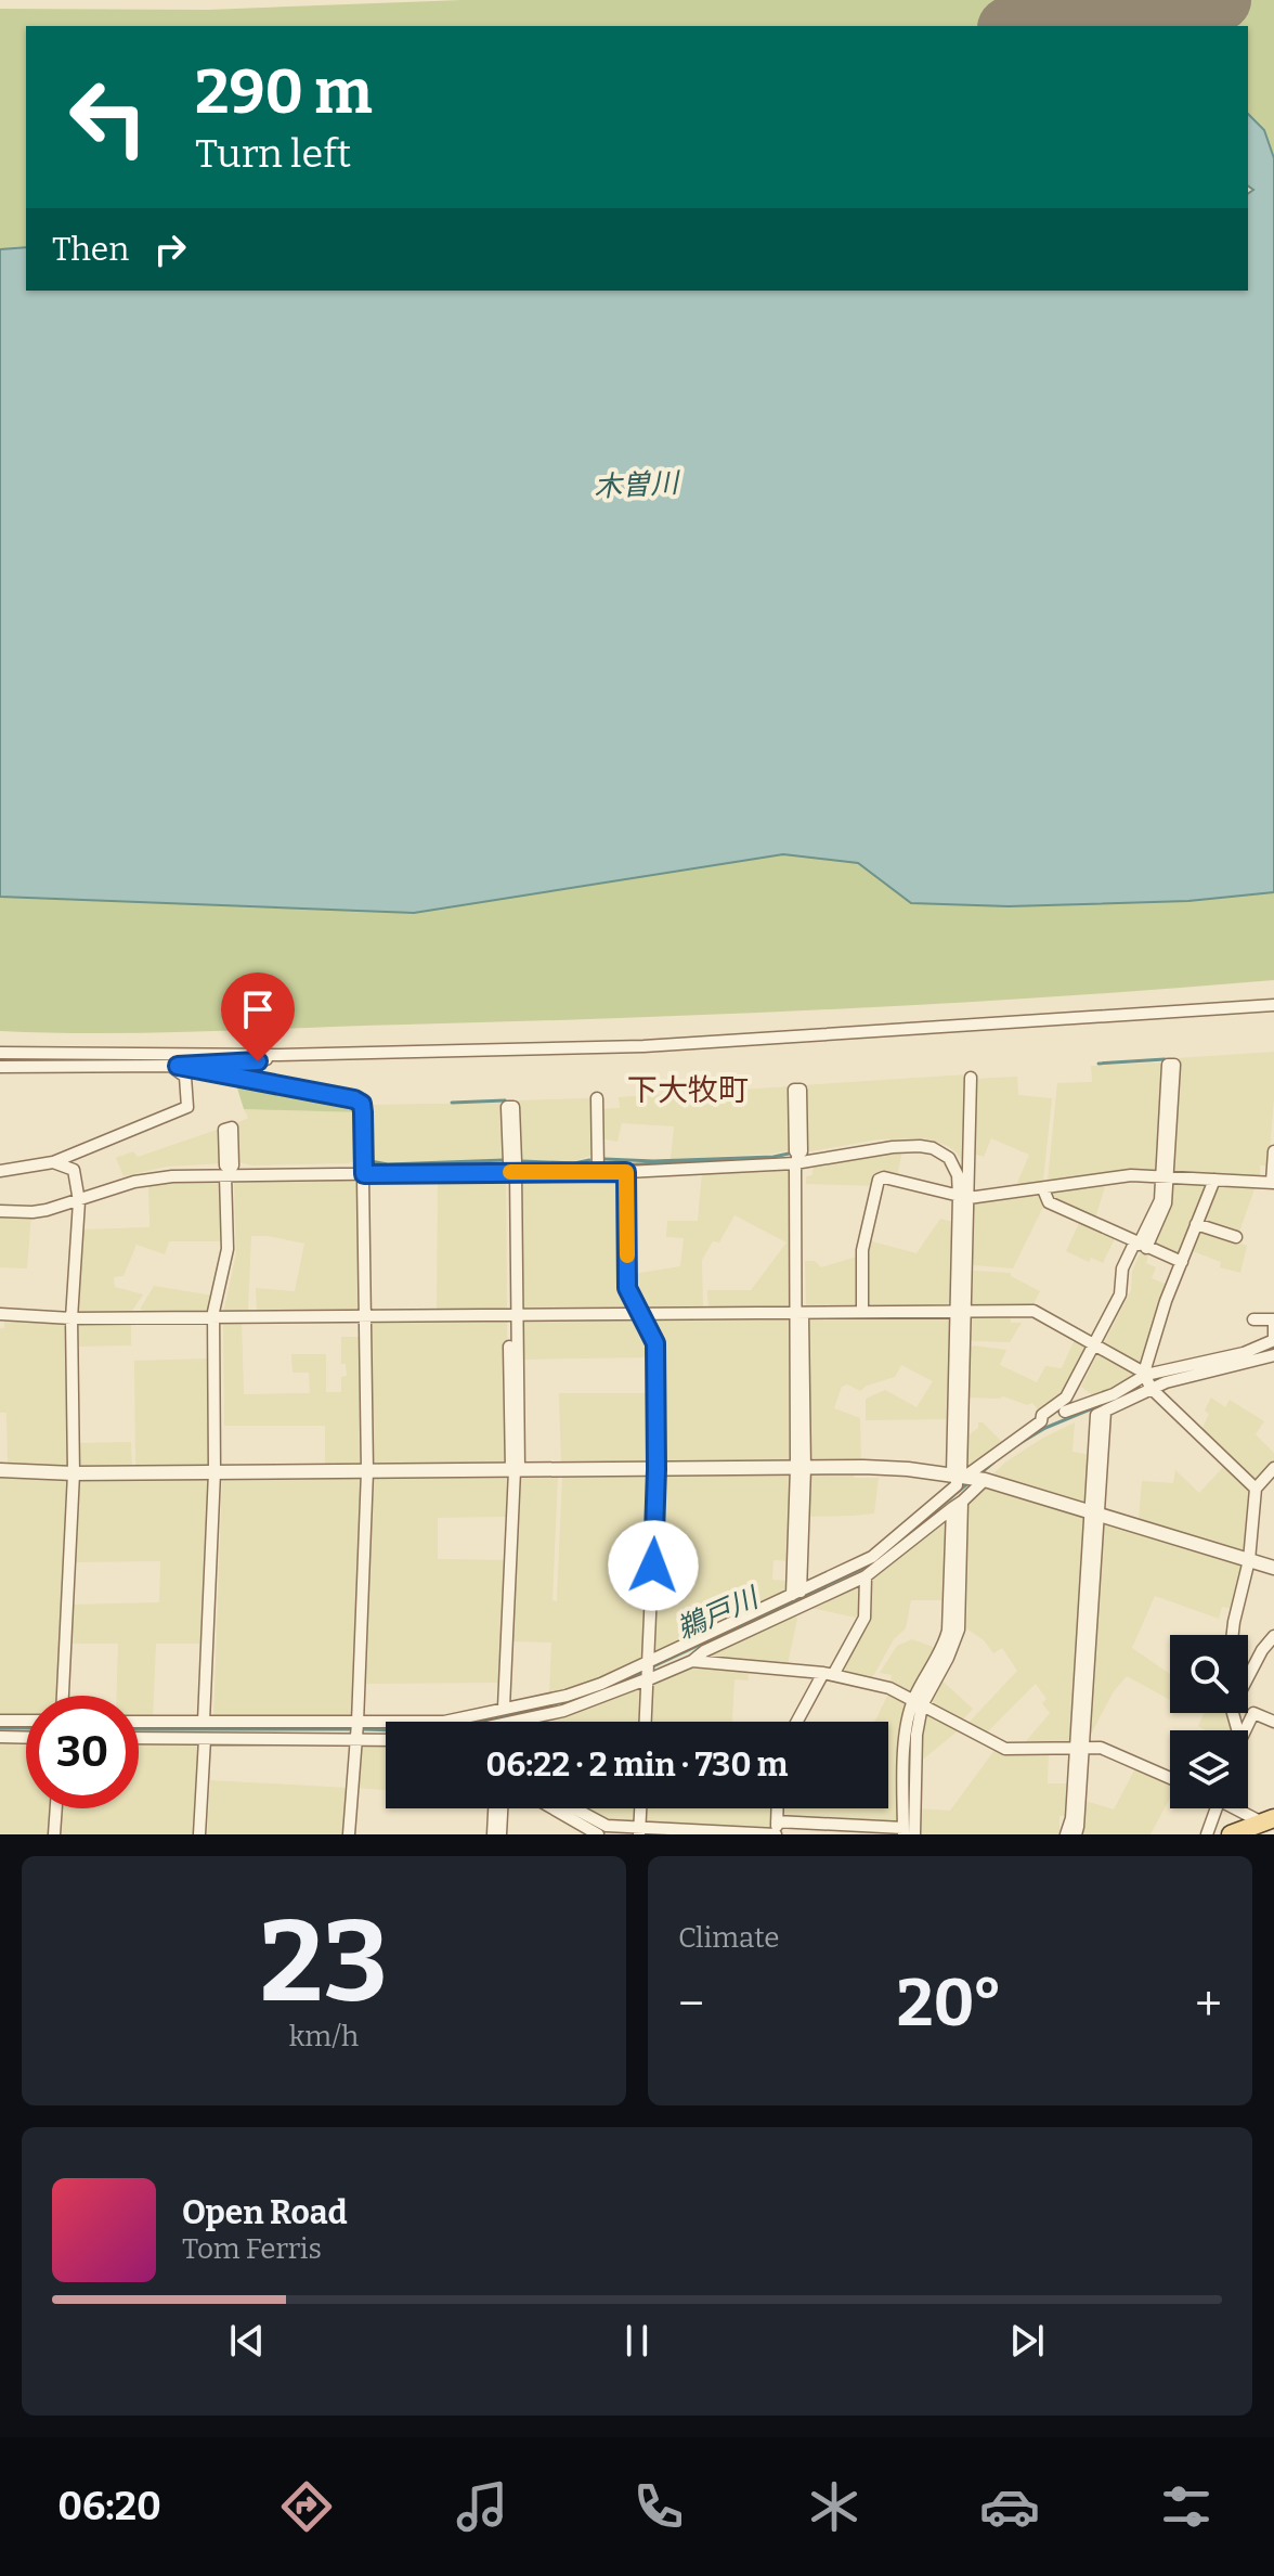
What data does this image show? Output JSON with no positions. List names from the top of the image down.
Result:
{
  "districts": ["下大牧町"],
  "water": ["木曽川", "鵜戸川"],
  "page": {
    "turn": ["290 m", "Turn left"],
    "then": "Then",
    "limit": "30",
    "trip": "06:22 · 2 min · 730 m",
    "tile": [
      ["23", "km/h"],
      "Climate"
    ],
    "heat": ["−", "20°", "+"],
    "song": ["Open Road", "Tom Ferris"],
    "tabs": "06:20"
  }
}
